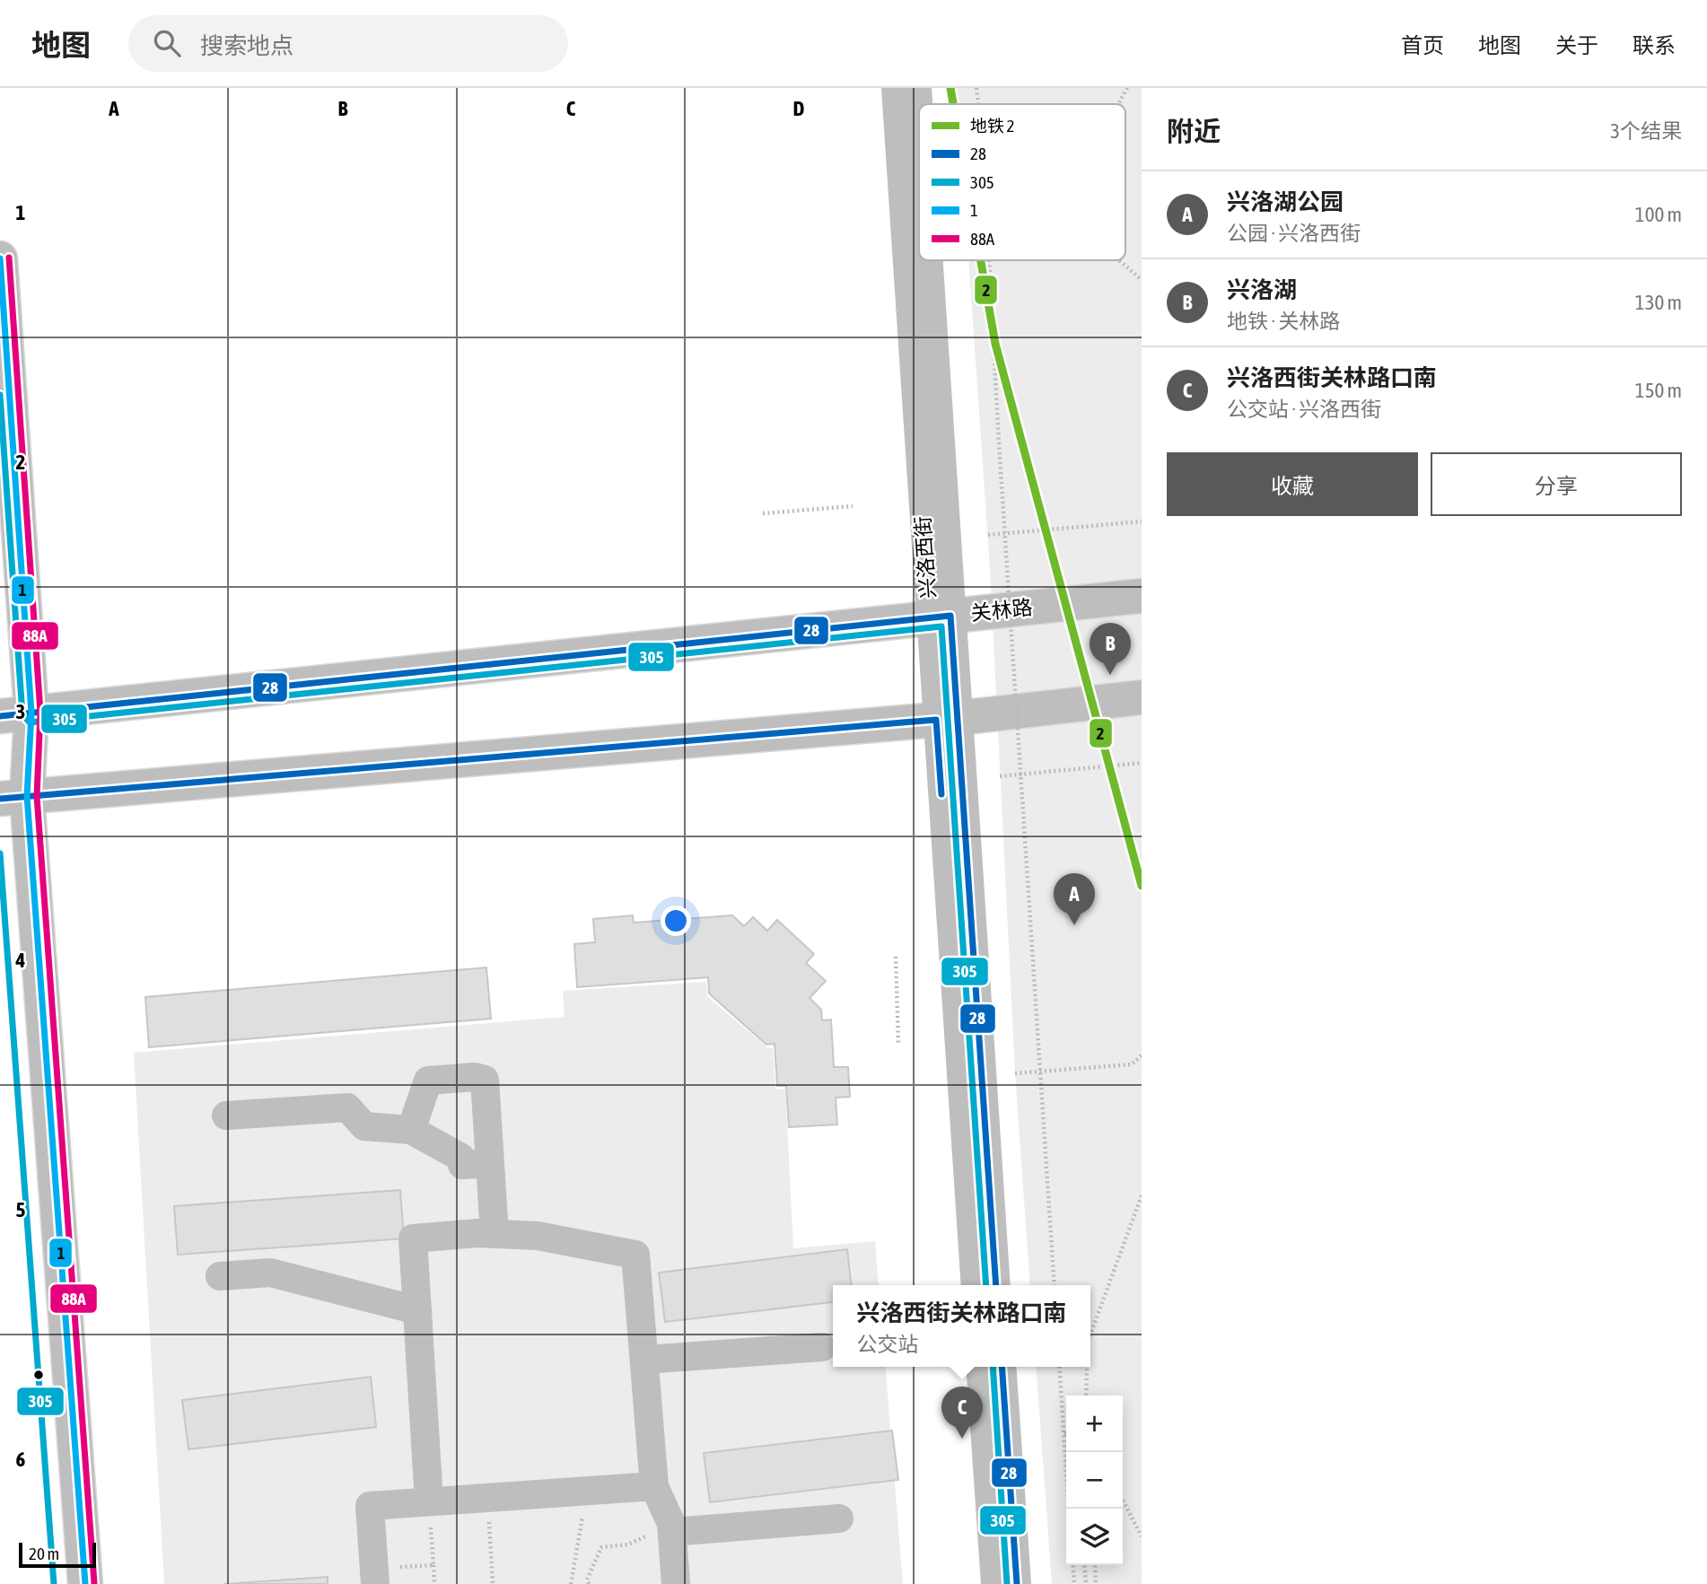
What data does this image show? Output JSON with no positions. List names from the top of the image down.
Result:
{
  "streets": {
    "main road": ["关林路"],
    "street": ["兴洛西街"]
  },
  "crossings": [
    ["兴洛西街", "关林路"]
  ],
  "lines": [
    "metro line 2",
    "transit line 88A",
    "transit line 1",
    "transit line 305",
    "transit line 28"
  ],
  "legend": [
    "地铁 2",
    "28",
    "305",
    "1",
    "88A"
  ],
  "scale_bar": "20 m",
  "page": {
    "header": "地图",
    "search": "搜索地点",
    "nav": [
      "首页",
      "地图",
      "关于",
      "联系"
    ],
    "heading": ["附近", "3个结果"],
    "list": [
      {
        "mark": "A",
        "name": "兴洛湖公园",
        "note": "公园 · 兴洛西街",
        "value": "100 m"
      },
      {
        "mark": "B",
        "name": "兴洛湖",
        "note": "地铁 · 关林路",
        "value": "130 m"
      },
      {
        "mark": "C",
        "name": "兴洛西街关林路口南",
        "note": "公交站 · 兴洛西街",
        "value": "150 m"
      }
    ],
    "buttons": ["收藏", "分享"],
    "pins": ["B", "A", "C"],
    "popup": ["兴洛西街关林路口南", "公交站"],
    "map_buttons": ["+", "−"],
    "scale": "20 m"
  },
  "grid": {
    "columns": [
      "A",
      "B",
      "C",
      "D"
    ],
    "rows": [
      "1",
      "2",
      "3",
      "4",
      "5",
      "6"
    ]
  }
}
